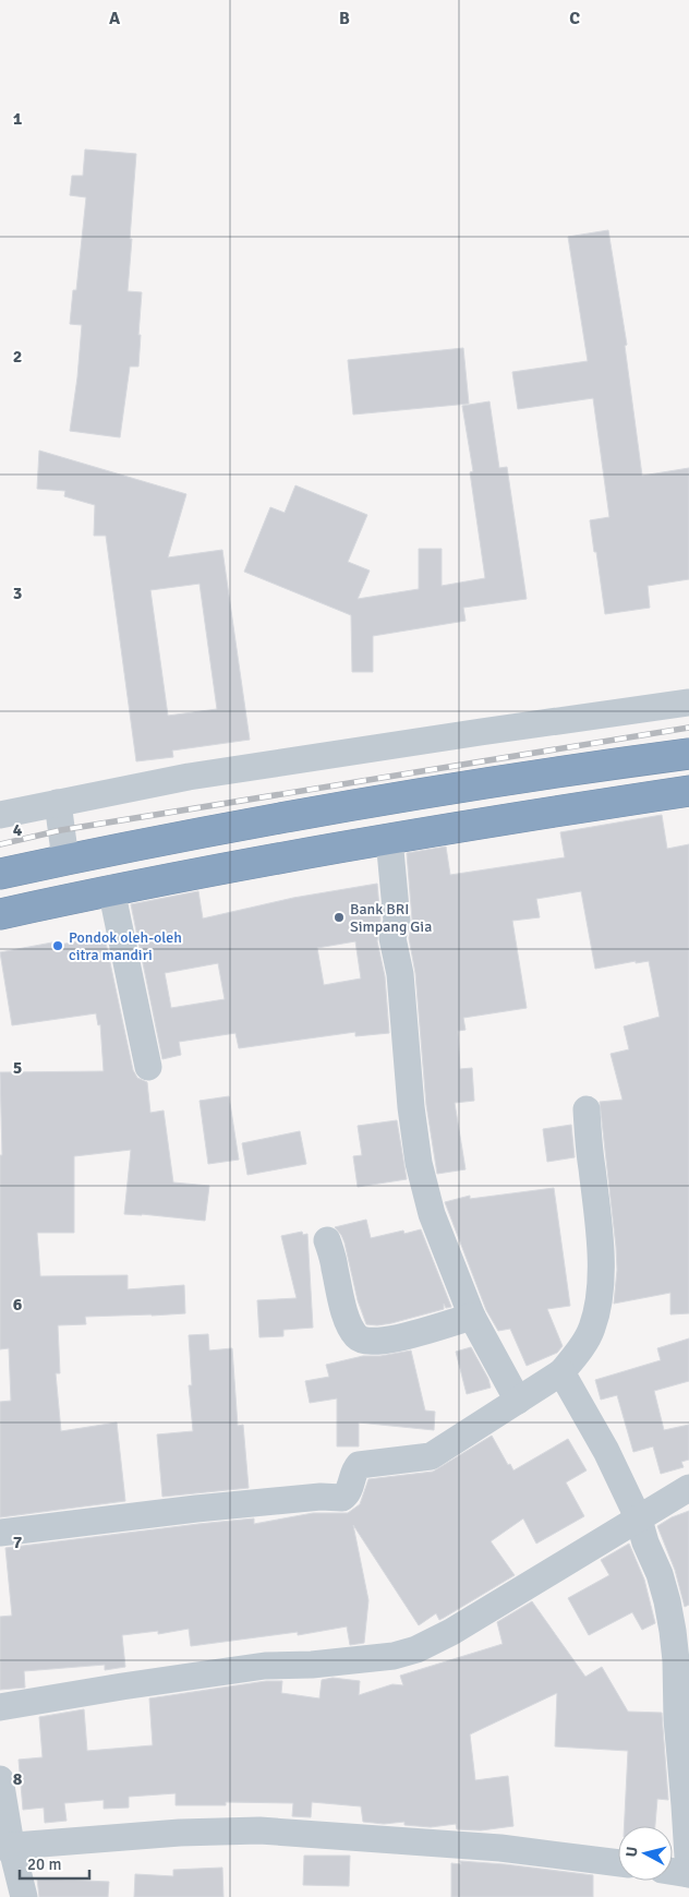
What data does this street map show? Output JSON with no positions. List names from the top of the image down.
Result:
{
  "places": ["Bank BRI Simpang Gia", "Pondok oleh-oleh citra mandiri"],
  "scale_bar": "20 m",
  "north": "left",
  "grid": {
    "columns": ["A", "B", "C"],
    "rows": [
      "1",
      "2",
      "3",
      "4",
      "5",
      "6",
      "7",
      "8"
    ]
  }
}
